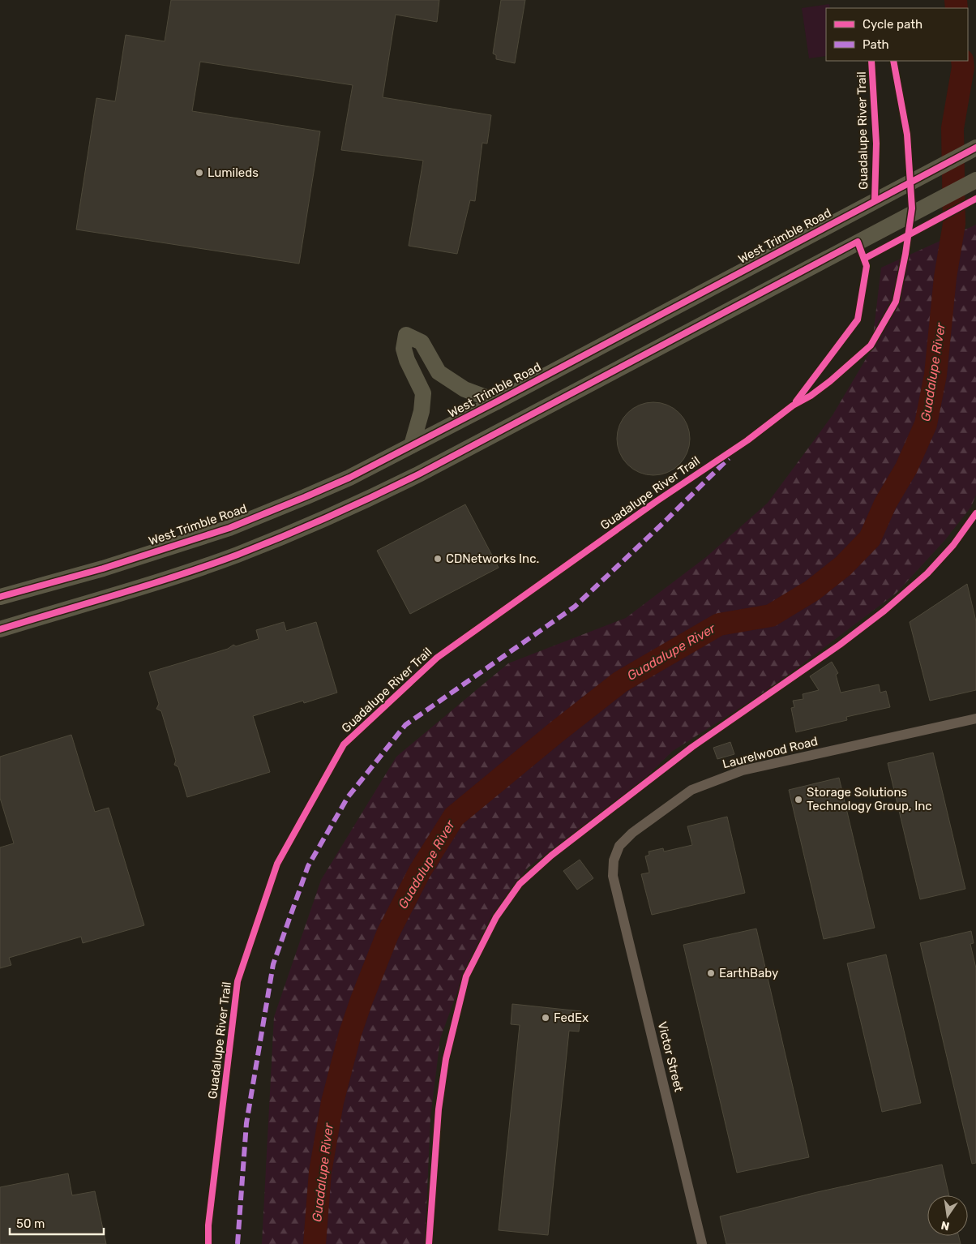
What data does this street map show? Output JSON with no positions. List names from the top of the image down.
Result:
{
  "streets": {
    "main road": ["West Trimble Road"],
    "street": ["Laurelwood Road", "Victor Street"],
    "cycle path": ["Guadalupe River Trail"]
  },
  "crossings": [
    ["Laurelwood Road", "Victor Street"]
  ],
  "water": ["Guadalupe River"],
  "places": [
    "Lumileds",
    "CDNetworks Inc.",
    "Storage Solutions Technology Group, Inc",
    "EarthBaby",
    "FedEx"
  ],
  "legend": ["Cycle path", "Path"],
  "scale_bar": "50 m",
  "north": "bottom"
}
